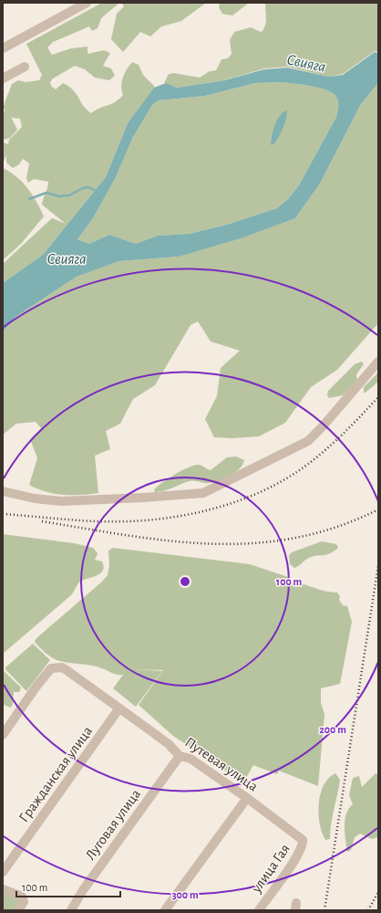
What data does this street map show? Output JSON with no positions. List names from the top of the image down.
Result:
{
  "streets": {
    "street": [
      "Путевая улица",
      "Гражданская улица",
      "Луговая улица",
      "улица Гая"
    ]
  },
  "crossings": [
    ["Путевая улица", "Гражданская улица"],
    ["Путевая улица", "Луговая улица"],
    ["Путевая улица", "улица Гая"]
  ],
  "water": ["Свияга"],
  "scale_bar": "100 m",
  "rings": ["100 m", "200 m", "300 m"]
}
